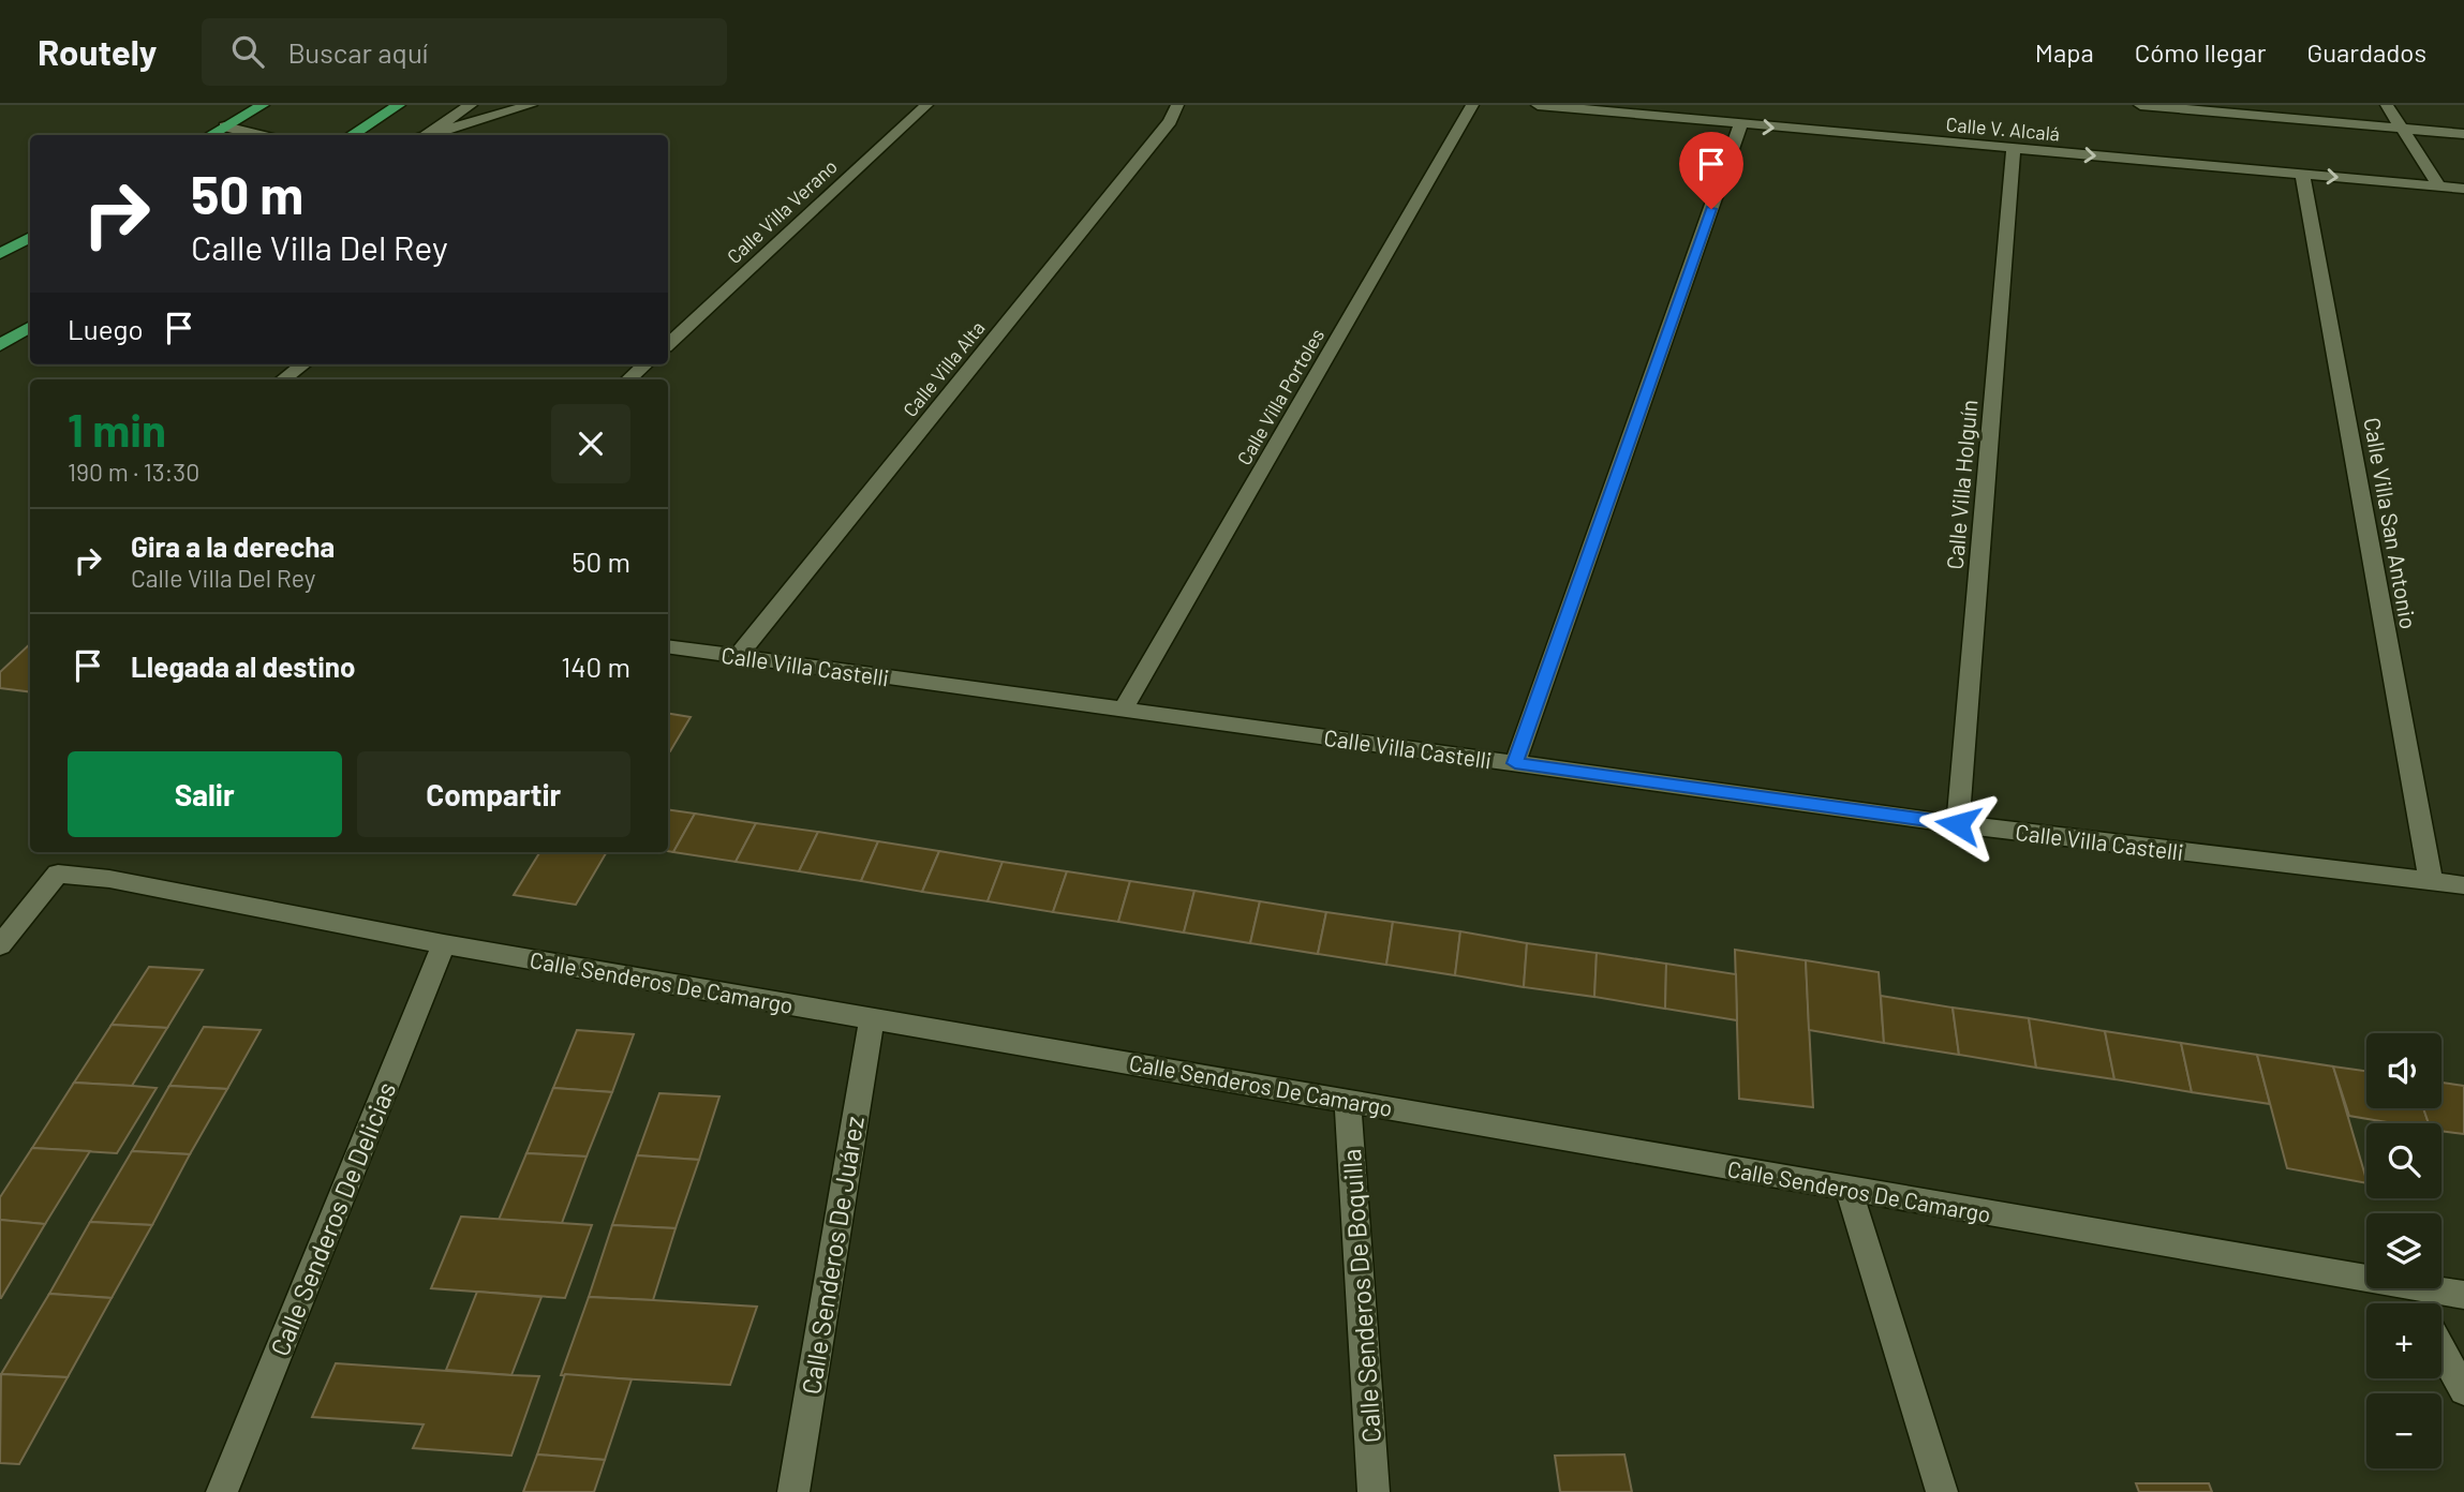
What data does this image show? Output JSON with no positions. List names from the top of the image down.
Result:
{
  "streets": {
    "street": [
      "Calle V. Alcalá",
      "Calle Villa Verano",
      "Calle Villa Alta",
      "Calle Villa Portoles",
      "Calle Villa Holguín",
      "Calle Villa San Antonio",
      "Calle Villa Castelli",
      "Calle Senderos De Camargo",
      "Calle Senderos De Delicias",
      "Calle Senderos De Juárez",
      "Calle Senderos De Boquilla"
    ]
  },
  "crossings": [
    ["Calle V. Alcalá", "Calle Villa Holguín"],
    ["Calle V. Alcalá", "Calle Villa San Antonio"],
    ["Calle Villa Alta", "Calle Villa Castelli"],
    ["Calle Villa Portoles", "Calle Villa Castelli"],
    ["Calle Villa Holguín", "Calle Villa Castelli"],
    ["Calle Villa San Antonio", "Calle Villa Castelli"],
    ["Calle Senderos De Camargo", "Calle Senderos De Delicias"],
    ["Calle Senderos De Camargo", "Calle Senderos De Juárez"],
    ["Calle Senderos De Camargo", "Calle Senderos De Boquilla"]
  ],
  "page": {
    "header": "Routely",
    "search": "Buscar aquí",
    "nav": ["Mapa", "Cómo llegar", "Guardados"],
    "turn": ["50 m", "Calle Villa Del Rey"],
    "then": "Luego",
    "heading": ["1 min", "190 m · 13:30"],
    "list": [
      {
        "name": "Gira a la derecha",
        "note": "Calle Villa Del Rey",
        "value": "50 m"
      },
      {
        "name": "Llegada al destino",
        "value": "140 m"
      }
    ],
    "buttons": ["Salir", "Compartir"],
    "map_buttons": ["+", "−"]
  }
}
